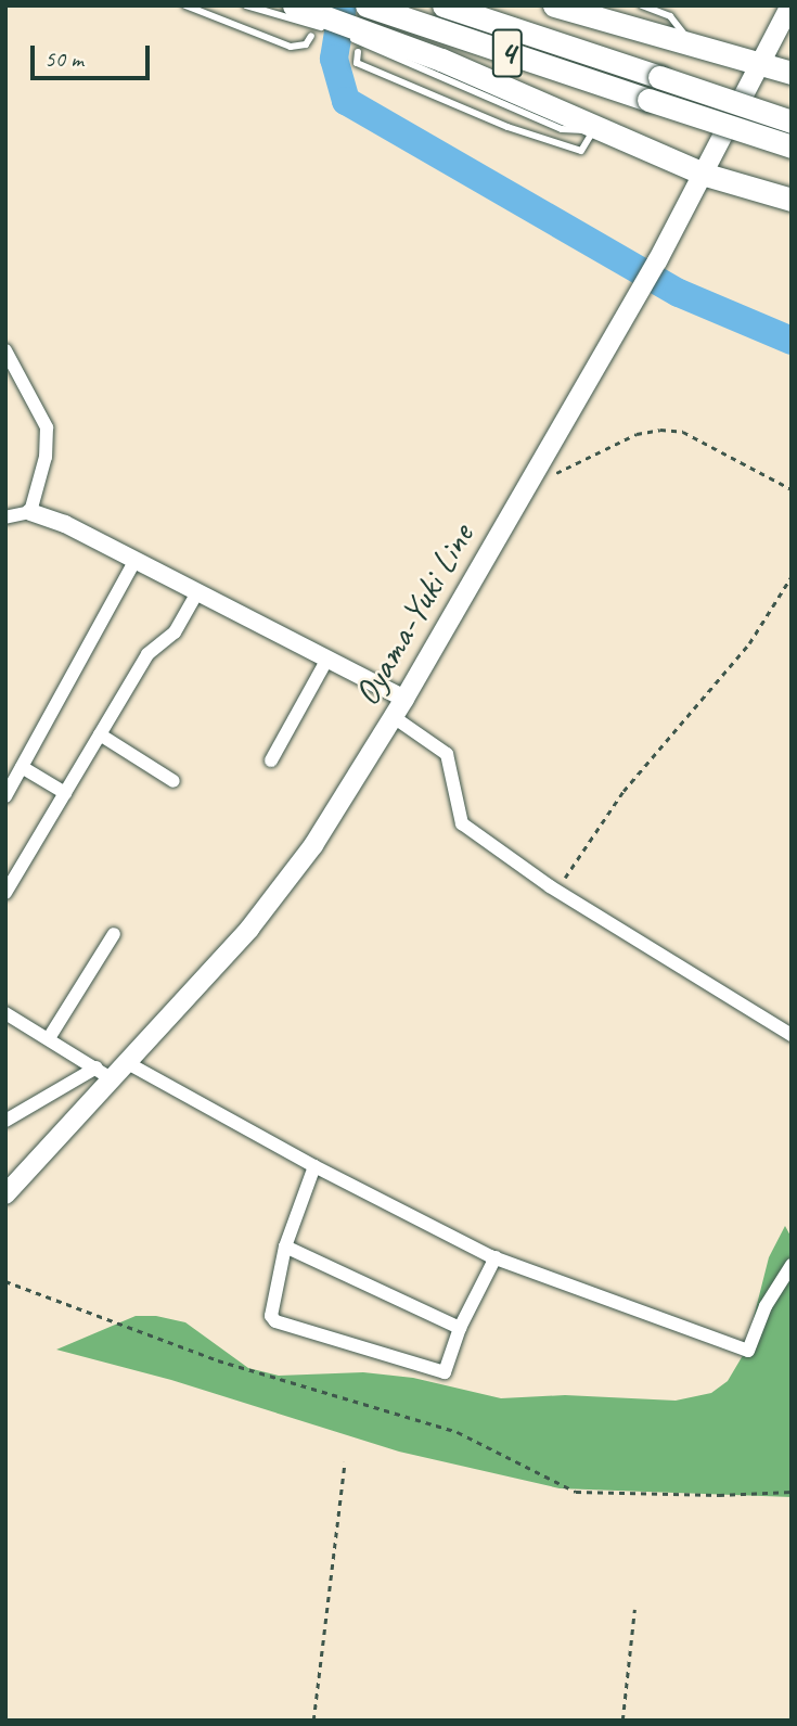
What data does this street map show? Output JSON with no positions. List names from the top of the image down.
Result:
{
  "streets": {
    "highway": ["4"],
    "main road": ["Oyama-Yuki Line"]
  },
  "scale_bar": "50 m"
}
